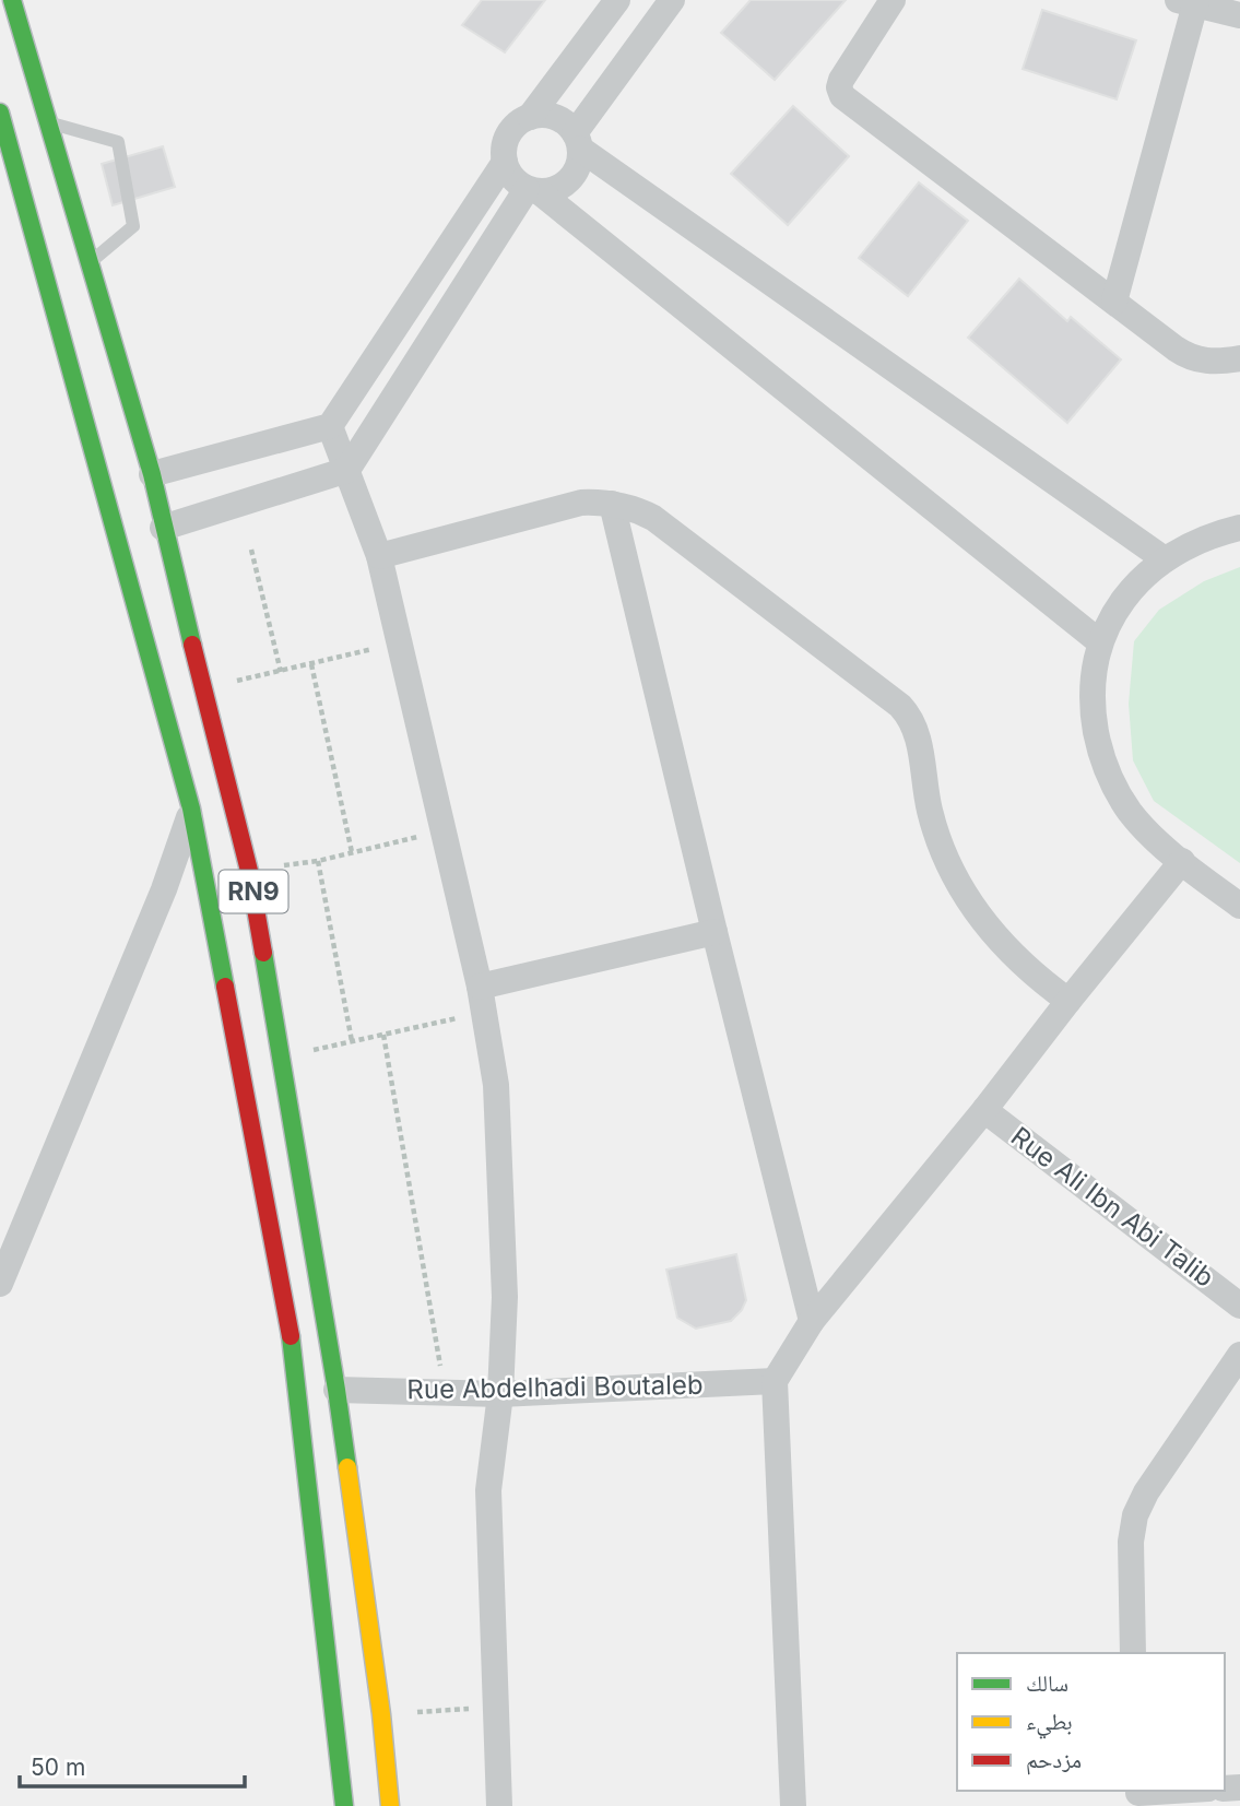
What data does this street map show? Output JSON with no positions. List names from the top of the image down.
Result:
{
  "streets": {
    "highway": ["RN9"],
    "street": ["Rue Ali Ibn Abi Talib", "Rue Abdelhadi Boutaleb"]
  },
  "crossings": [
    ["RN9", "Rue Abdelhadi Boutaleb"]
  ],
  "legend": ["سالك", "بطيء", "مزدحم"],
  "scale_bar": "50 m"
}
